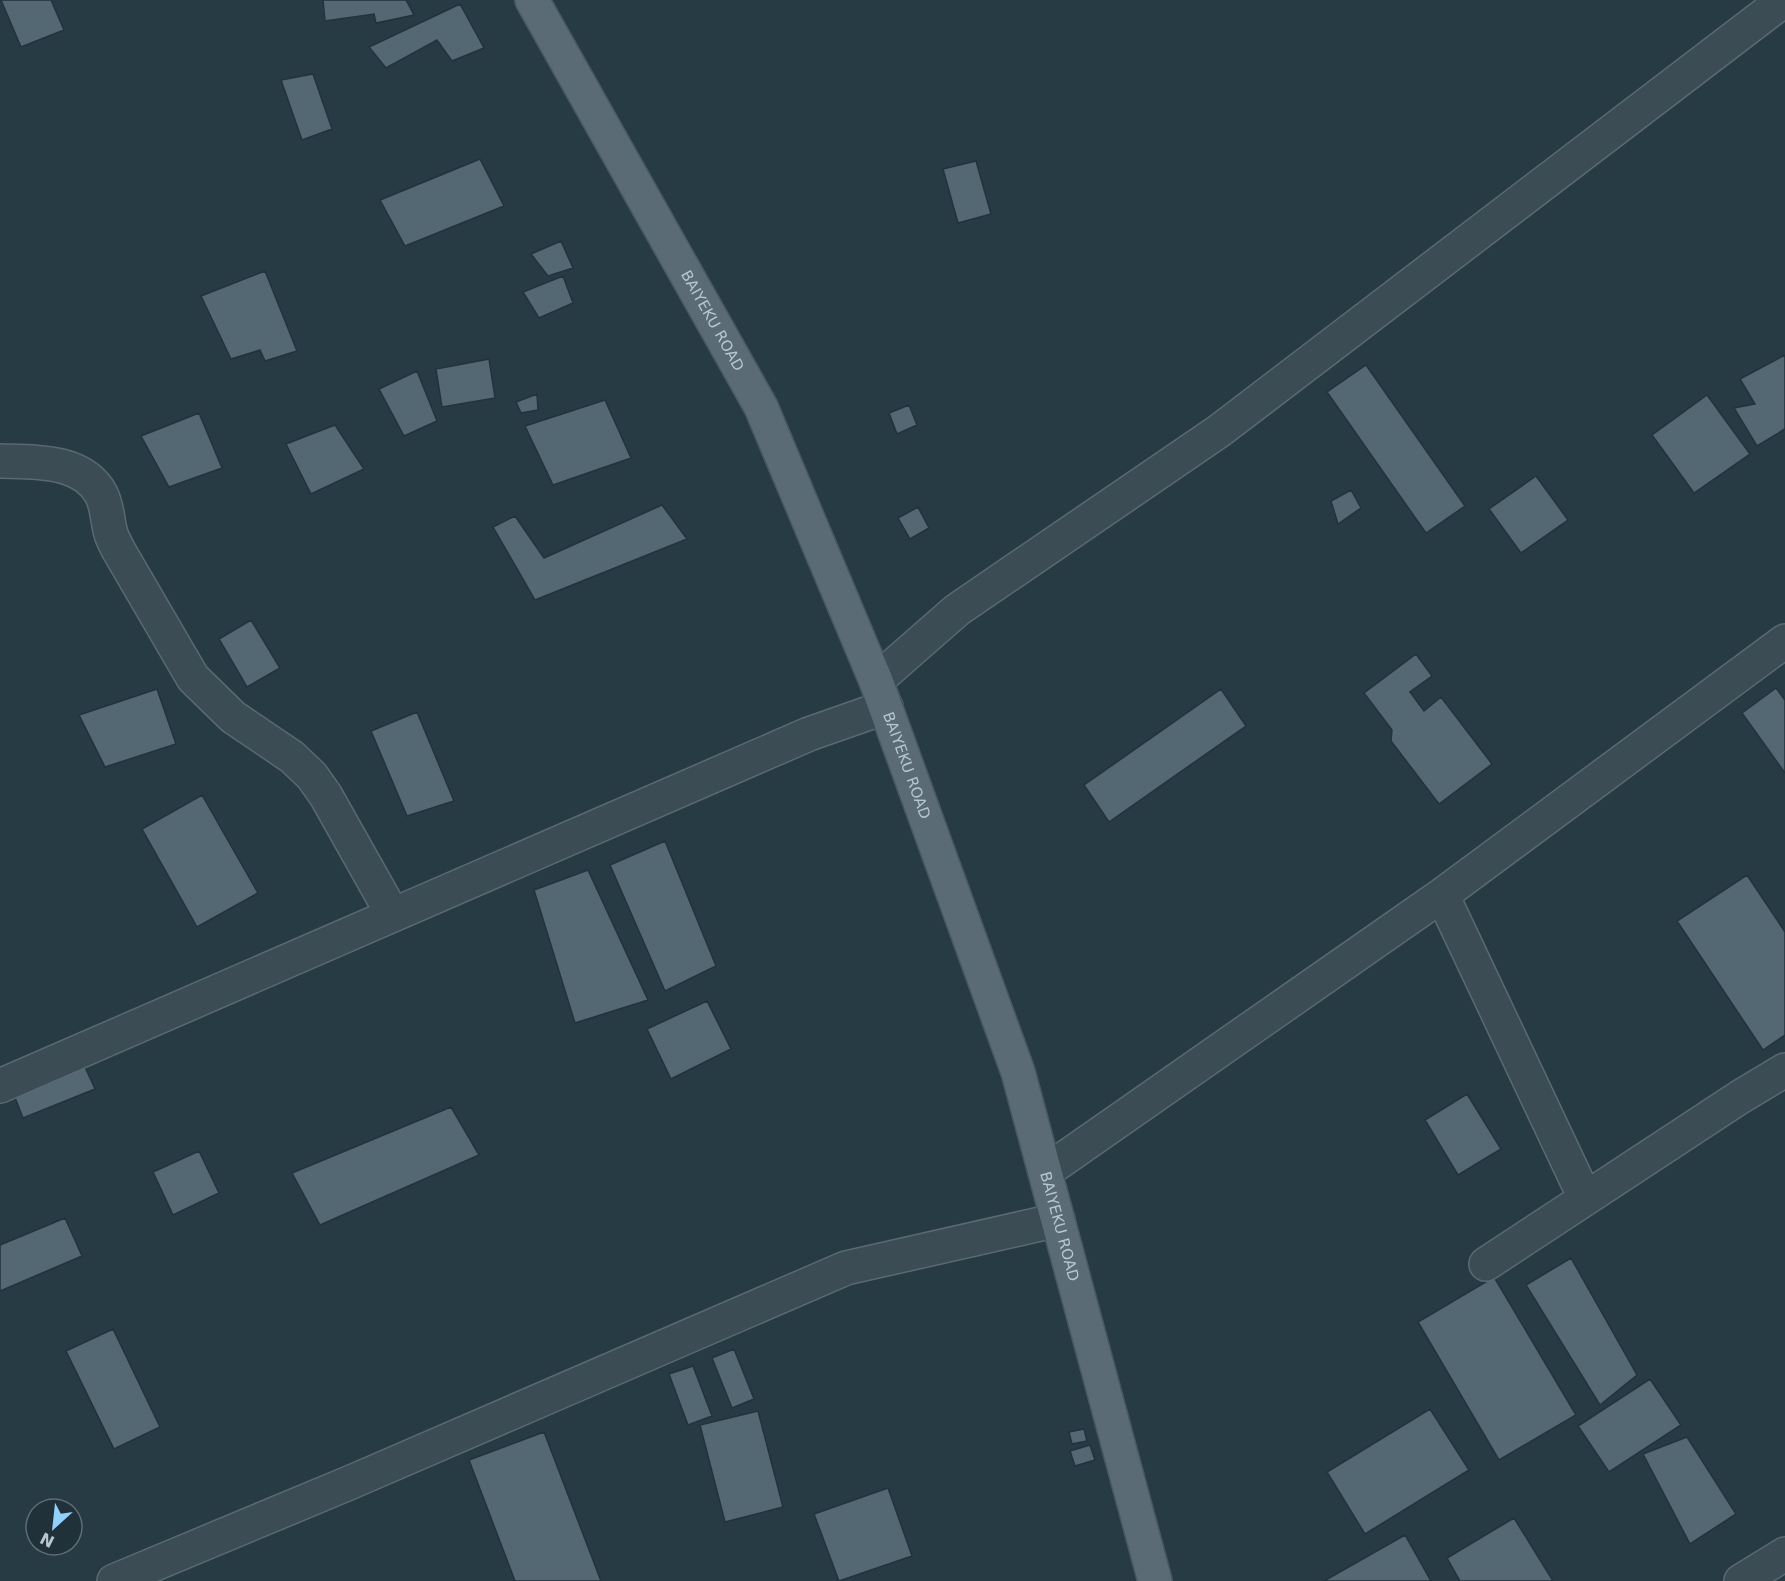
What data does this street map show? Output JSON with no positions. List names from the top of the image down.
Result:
{
  "streets": {
    "main road": ["BAIYEKU ROAD"]
  },
  "north": "bottom left"
}
